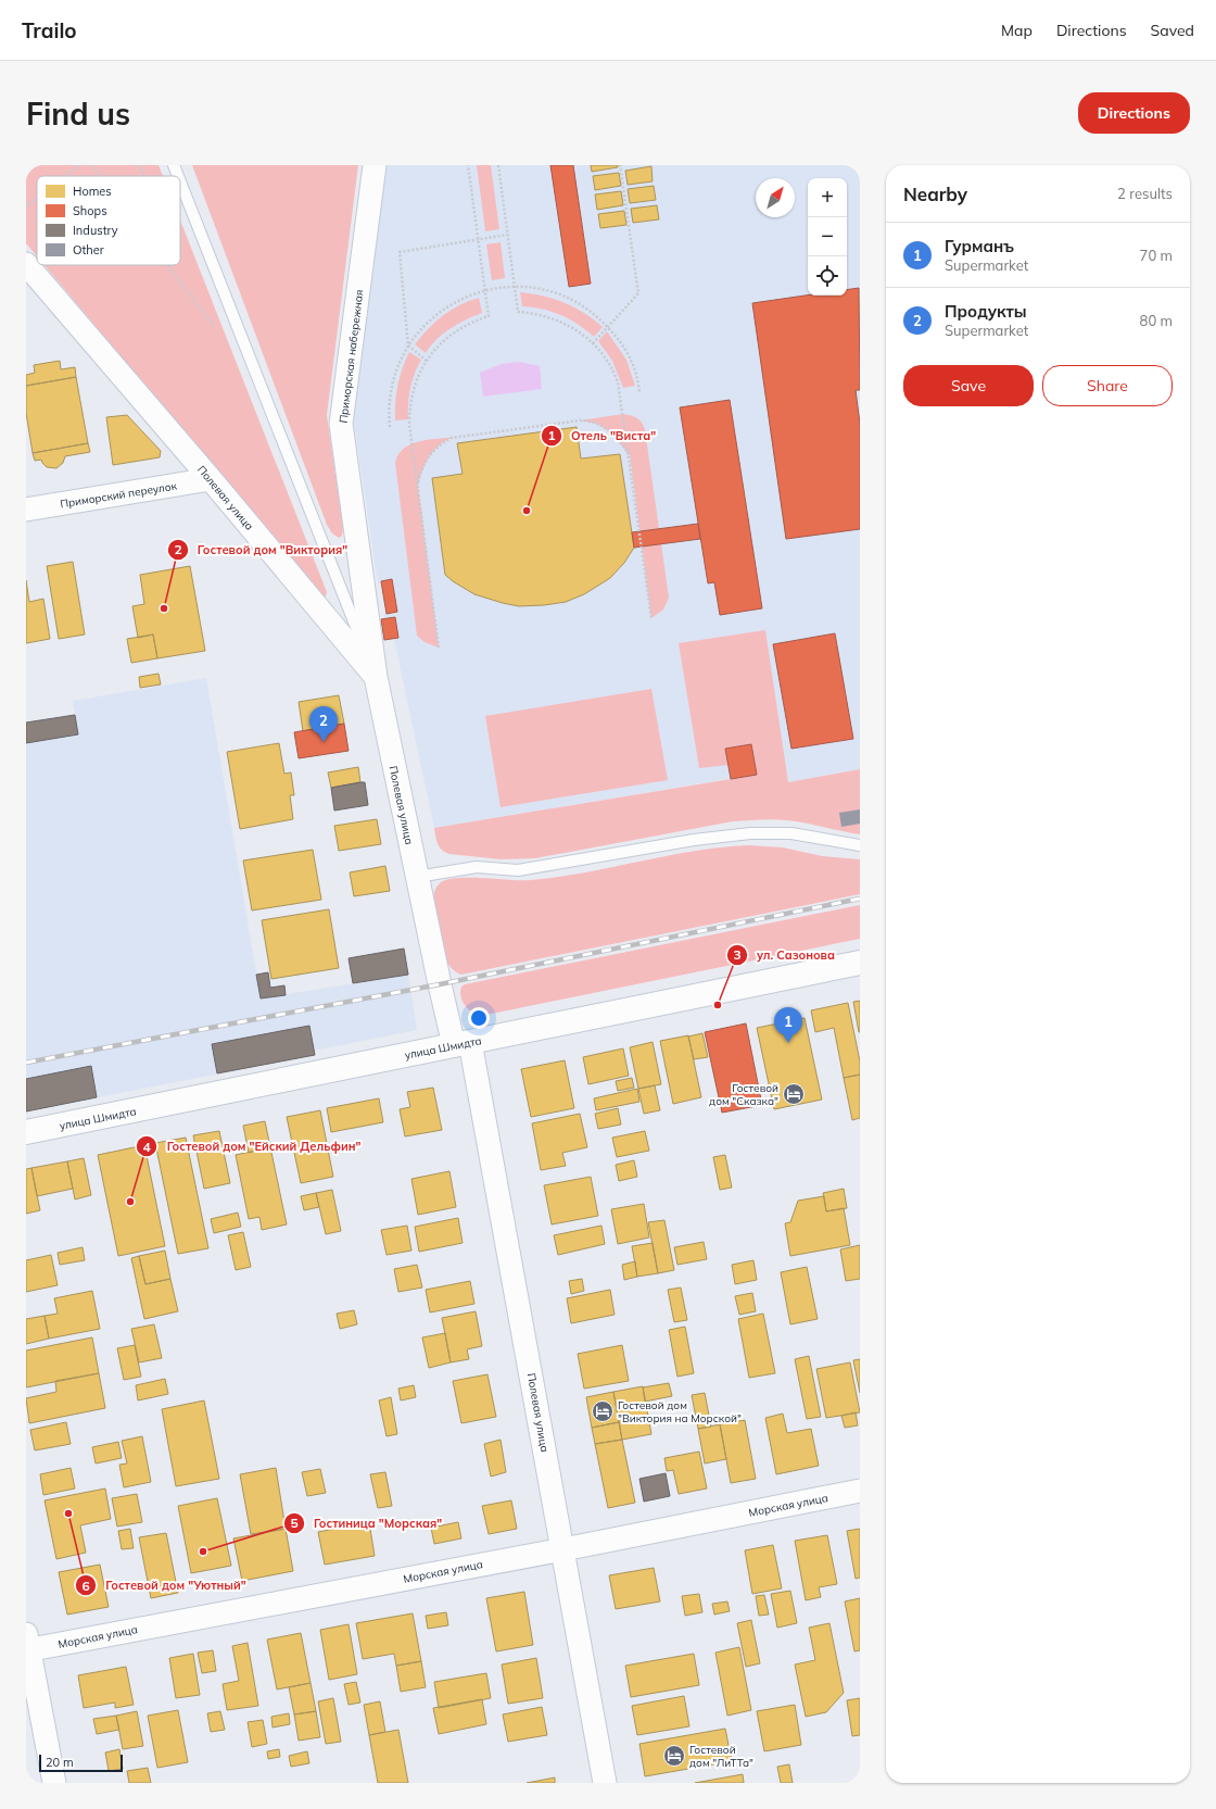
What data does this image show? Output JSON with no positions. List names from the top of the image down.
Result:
{
  "streets": {
    "street": [
      "Приморская набережная",
      "Приморский переулок",
      "Полевая улица",
      "улица Шмидта",
      "Морская улица"
    ]
  },
  "crossings": [
    ["Приморская набережная", "Полевая улица"],
    ["Приморский переулок", "Полевая улица"],
    ["Полевая улица", "улица Шмидта"],
    ["Полевая улица", "Морская улица"]
  ],
  "places": {
    "other": [
      "Отель \"Виста\"",
      "Гостевой дом \"Виктория\"",
      "ул. Сазонова",
      "Гостевой дом \"Ейский Дельфин\"",
      "Гостевой дом \"Уютный\"",
      "Гостиница \"Морская\""
    ],
    "hotel": ["Гостевой дом \"Сказка\"", "Гостевой дом \"Виктория на Морской\"", "Гостевой дом \"ЛиТТа\""]
  },
  "legend": [
    "Homes",
    "Shops",
    "Industry",
    "Other"
  ],
  "scale_bar": "20 m",
  "north": "top right",
  "page": {
    "header": "Trailo",
    "nav": ["Map", "Directions", "Saved"],
    "buttons": [
      "Directions",
      ["Save", "Share"]
    ],
    "title": "Find us",
    "heading": ["Nearby", "2 results"],
    "map_buttons": ["+", "−"],
    "list": [
      {
        "mark": "1",
        "name": "Гурманъ",
        "note": "Supermarket",
        "value": "70 m"
      },
      {
        "mark": "2",
        "name": "Продукты",
        "note": "Supermarket",
        "value": "80 m"
      }
    ],
    "pins": ["2", "1"],
    "scale": "20 m"
  }
}
